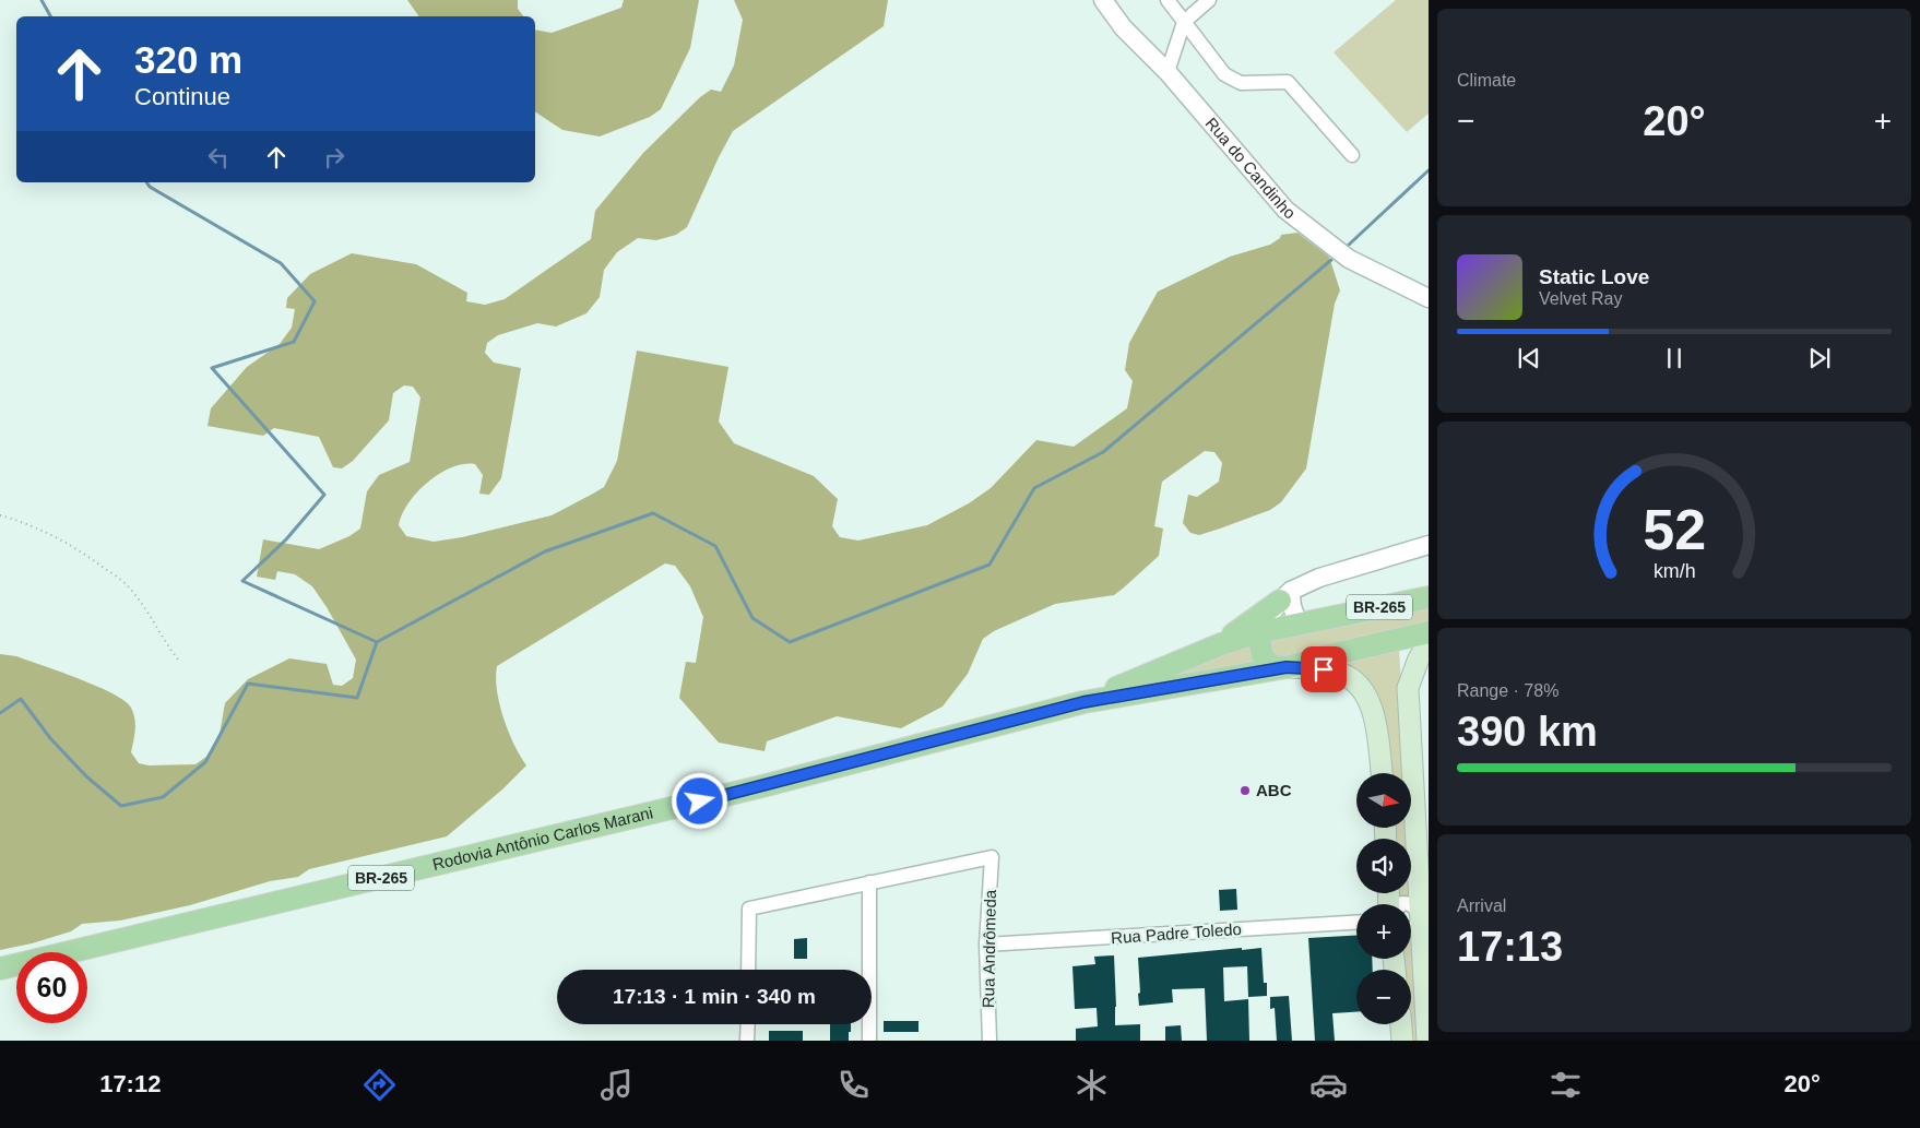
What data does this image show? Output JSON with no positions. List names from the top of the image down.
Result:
{
  "streets": {
    "main road": ["BR-265", "Rodovia Antônio Carlos Marani"],
    "street": ["Rua do Candinho", "Rua Padre Toledo", "Rua Andrômeda"]
  },
  "crossings": [
    ["Rua Padre Toledo", "Rua Andrômeda"]
  ],
  "places": ["ABC"],
  "north": "right",
  "page": {
    "tile": [
      "Climate",
      ["Range · 78%", "390 km"],
      ["Arrival", "17:13"]
    ],
    "turn": ["320 m", "Continue"],
    "heat": ["−", "20°", "+"],
    "song": ["Static Love", "Velvet Ray"],
    "map_buttons": ["+", "−"],
    "limit": "60",
    "trip": "17:13 · 1 min · 340 m",
    "tabs": ["17:12", "20°"],
    "gauge": ["52", "km/h"]
  }
}
